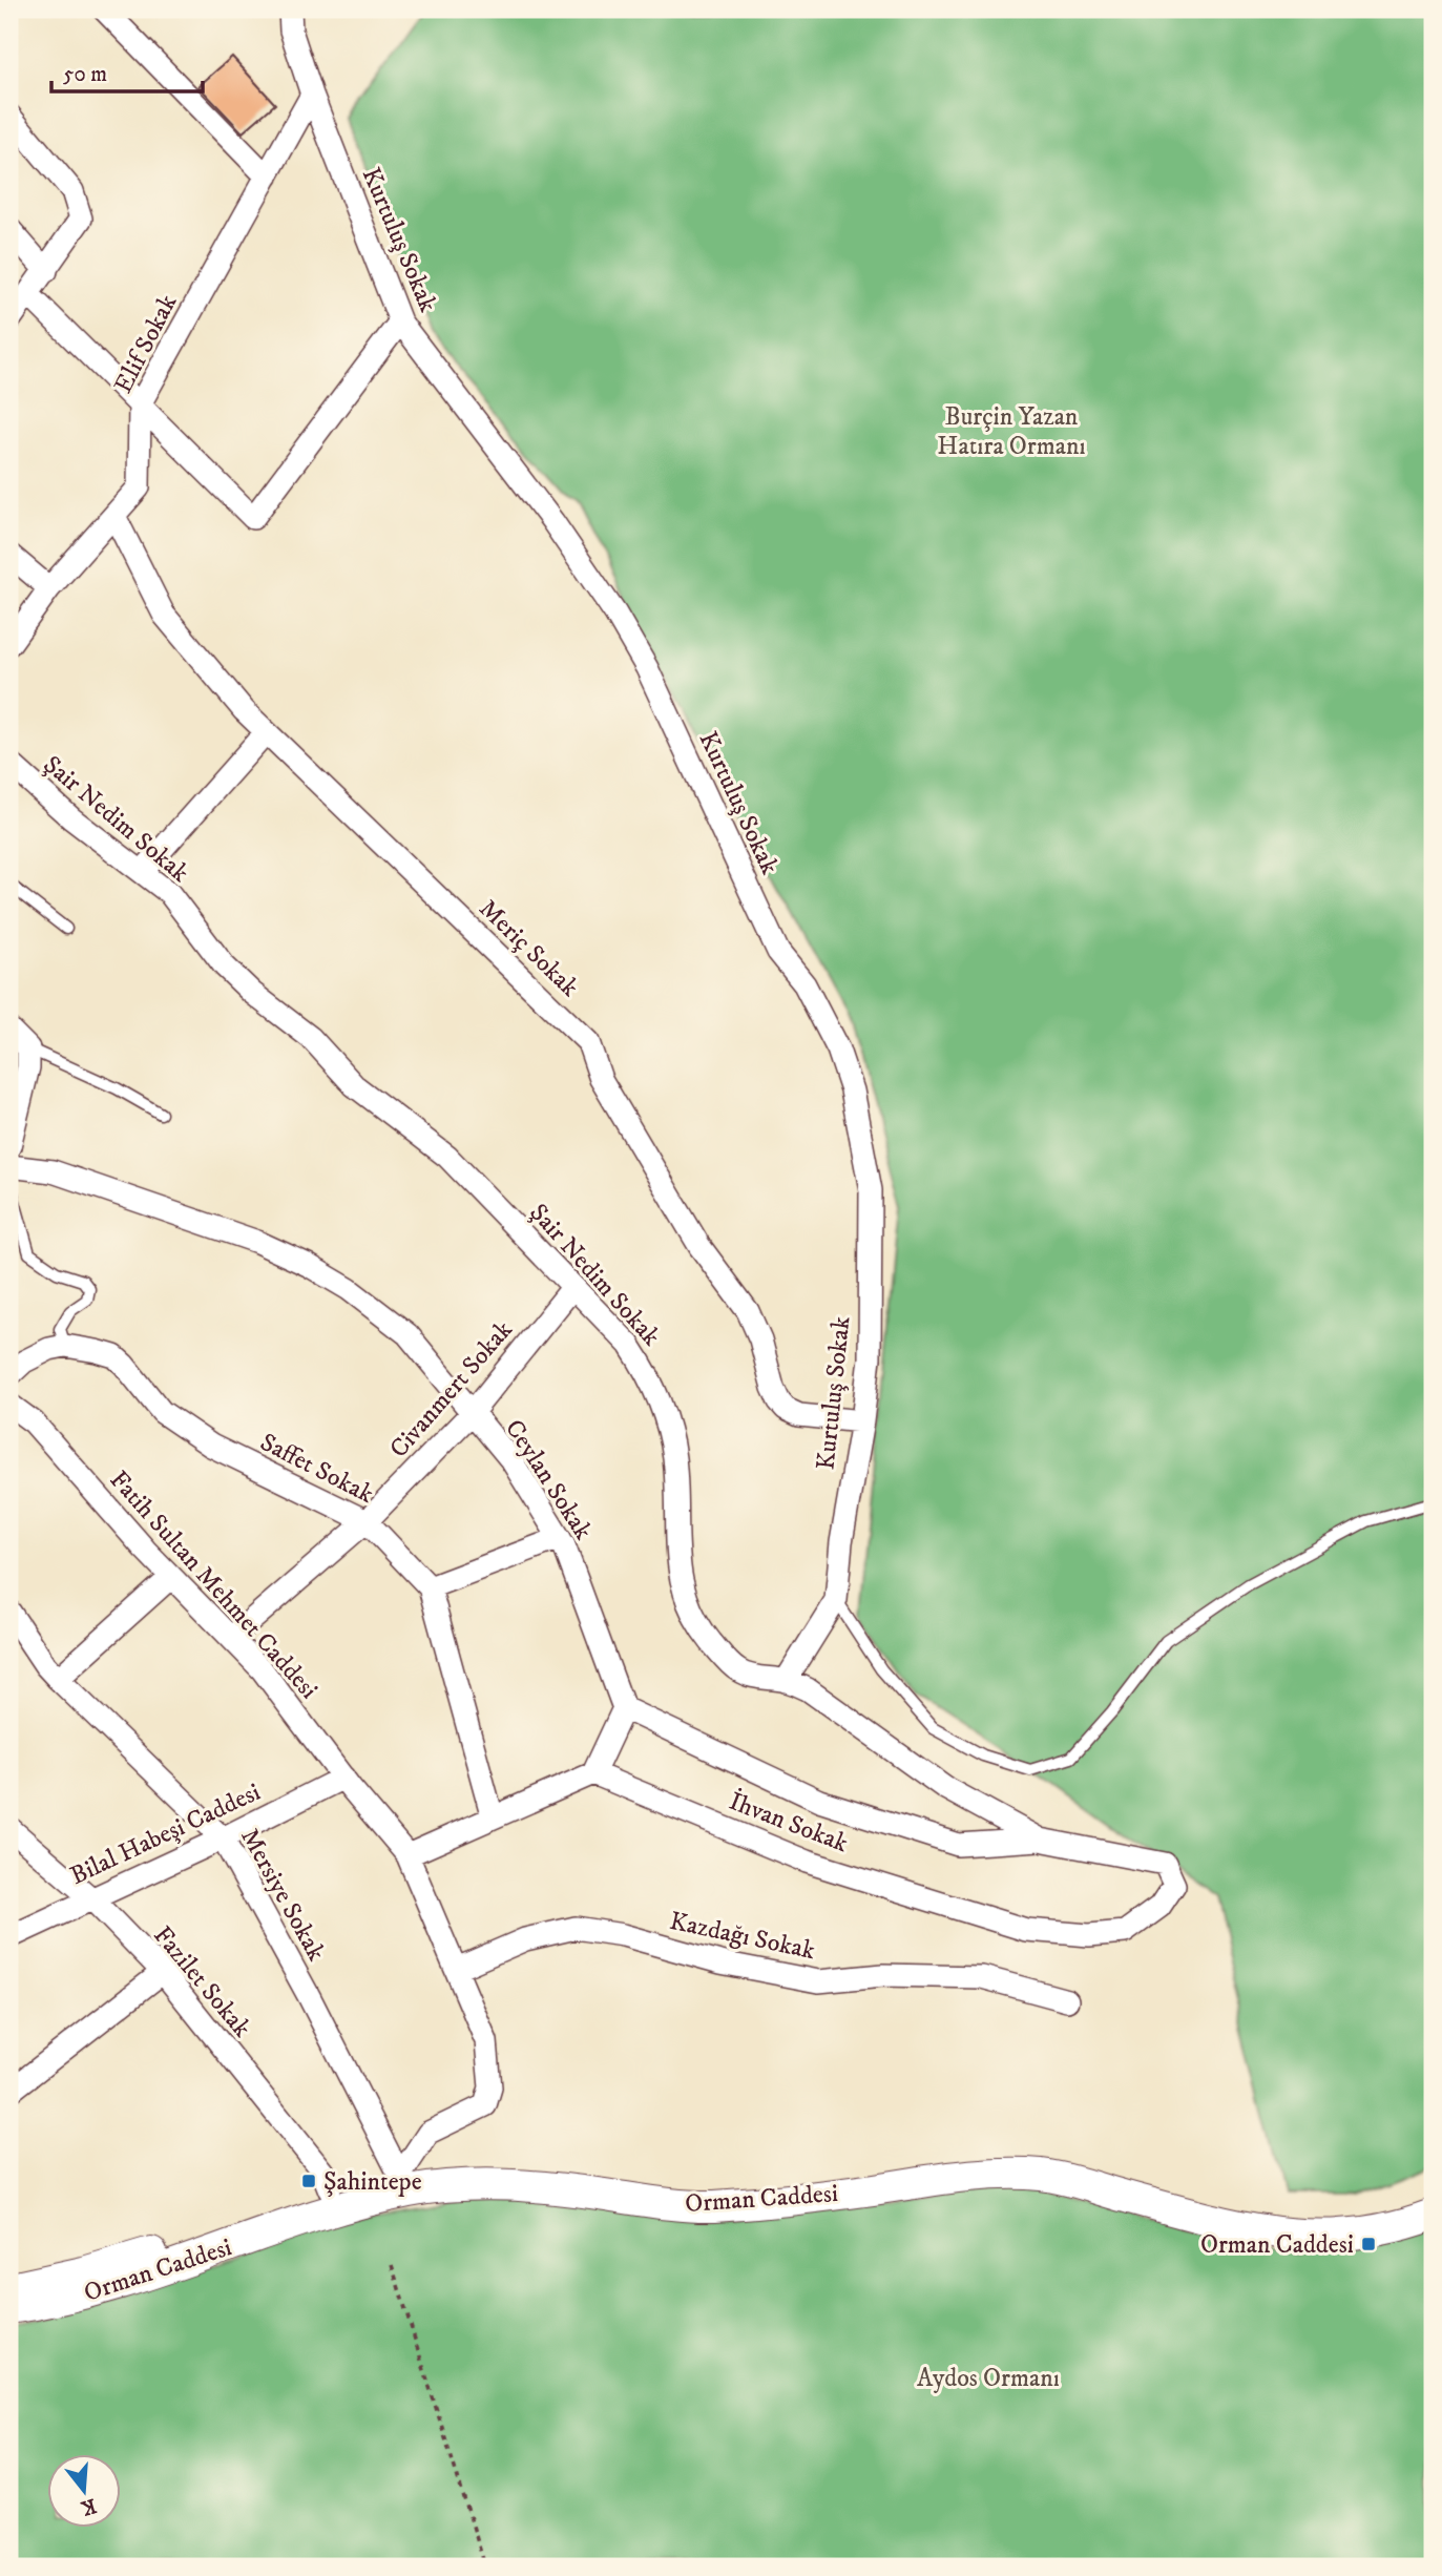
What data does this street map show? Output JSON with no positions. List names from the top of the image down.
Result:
{
  "streets": {
    "street": [
      "Kurtuluş Sokak",
      "Elif Sokak",
      "Şair Nedim Sokak",
      "Meriç Sokak",
      "Civanmert Sokak",
      "Saffet Sokak",
      "Ceylan Sokak",
      "Fatih Sultan Mehmet Caddesi",
      "İhvan Sokak",
      "Bilal Habeşi Caddesi",
      "Mersiye Sokak",
      "Kazdağı Sokak",
      "Fazilet Sokak",
      "Orman Caddesi"
    ]
  },
  "crossings": [
    ["Kurtuluş Sokak", "Elif Sokak"],
    ["Kurtuluş Sokak", "Şair Nedim Sokak"],
    ["Kurtuluş Sokak", "Meriç Sokak"],
    ["Elif Sokak", "Meriç Sokak"],
    ["Şair Nedim Sokak", "Civanmert Sokak"],
    ["Şair Nedim Sokak", "İhvan Sokak"],
    ["Civanmert Sokak", "Saffet Sokak"],
    ["Civanmert Sokak", "Ceylan Sokak"],
    ["Civanmert Sokak", "Fatih Sultan Mehmet Caddesi"],
    ["Fatih Sultan Mehmet Caddesi", "Bilal Habeşi Caddesi"],
    ["Fatih Sultan Mehmet Caddesi", "Mersiye Sokak"],
    ["Fatih Sultan Mehmet Caddesi", "Kazdağı Sokak"],
    ["Fatih Sultan Mehmet Caddesi", "Orman Caddesi"],
    ["Bilal Habeşi Caddesi", "Mersiye Sokak"],
    ["Bilal Habeşi Caddesi", "Fazilet Sokak"],
    ["Mersiye Sokak", "Orman Caddesi"],
    ["Fazilet Sokak", "Orman Caddesi"]
  ],
  "parks": ["Burçin Yazan Hatıra Ormanı", "Aydos Ormanı"],
  "places": {
    "transit": ["Şahintepe", "Orman Caddesi"]
  },
  "scale_bar": "50 m",
  "north": "bottom"
}
